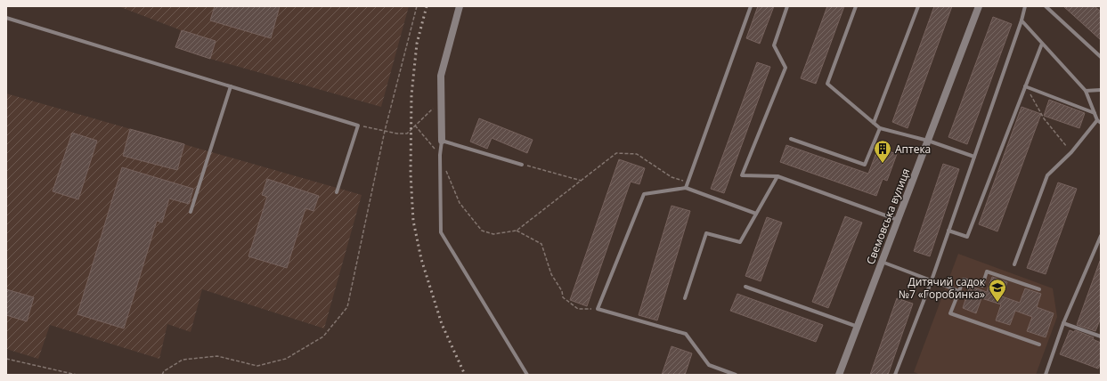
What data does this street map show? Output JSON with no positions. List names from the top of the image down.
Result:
{
  "streets": {
    "street": ["Свемовська вулиця"]
  },
  "places": {
    "building": ["Аптека"],
    "school or university": ["Дитячий садок №7 «Горобинка»"]
  }
}
